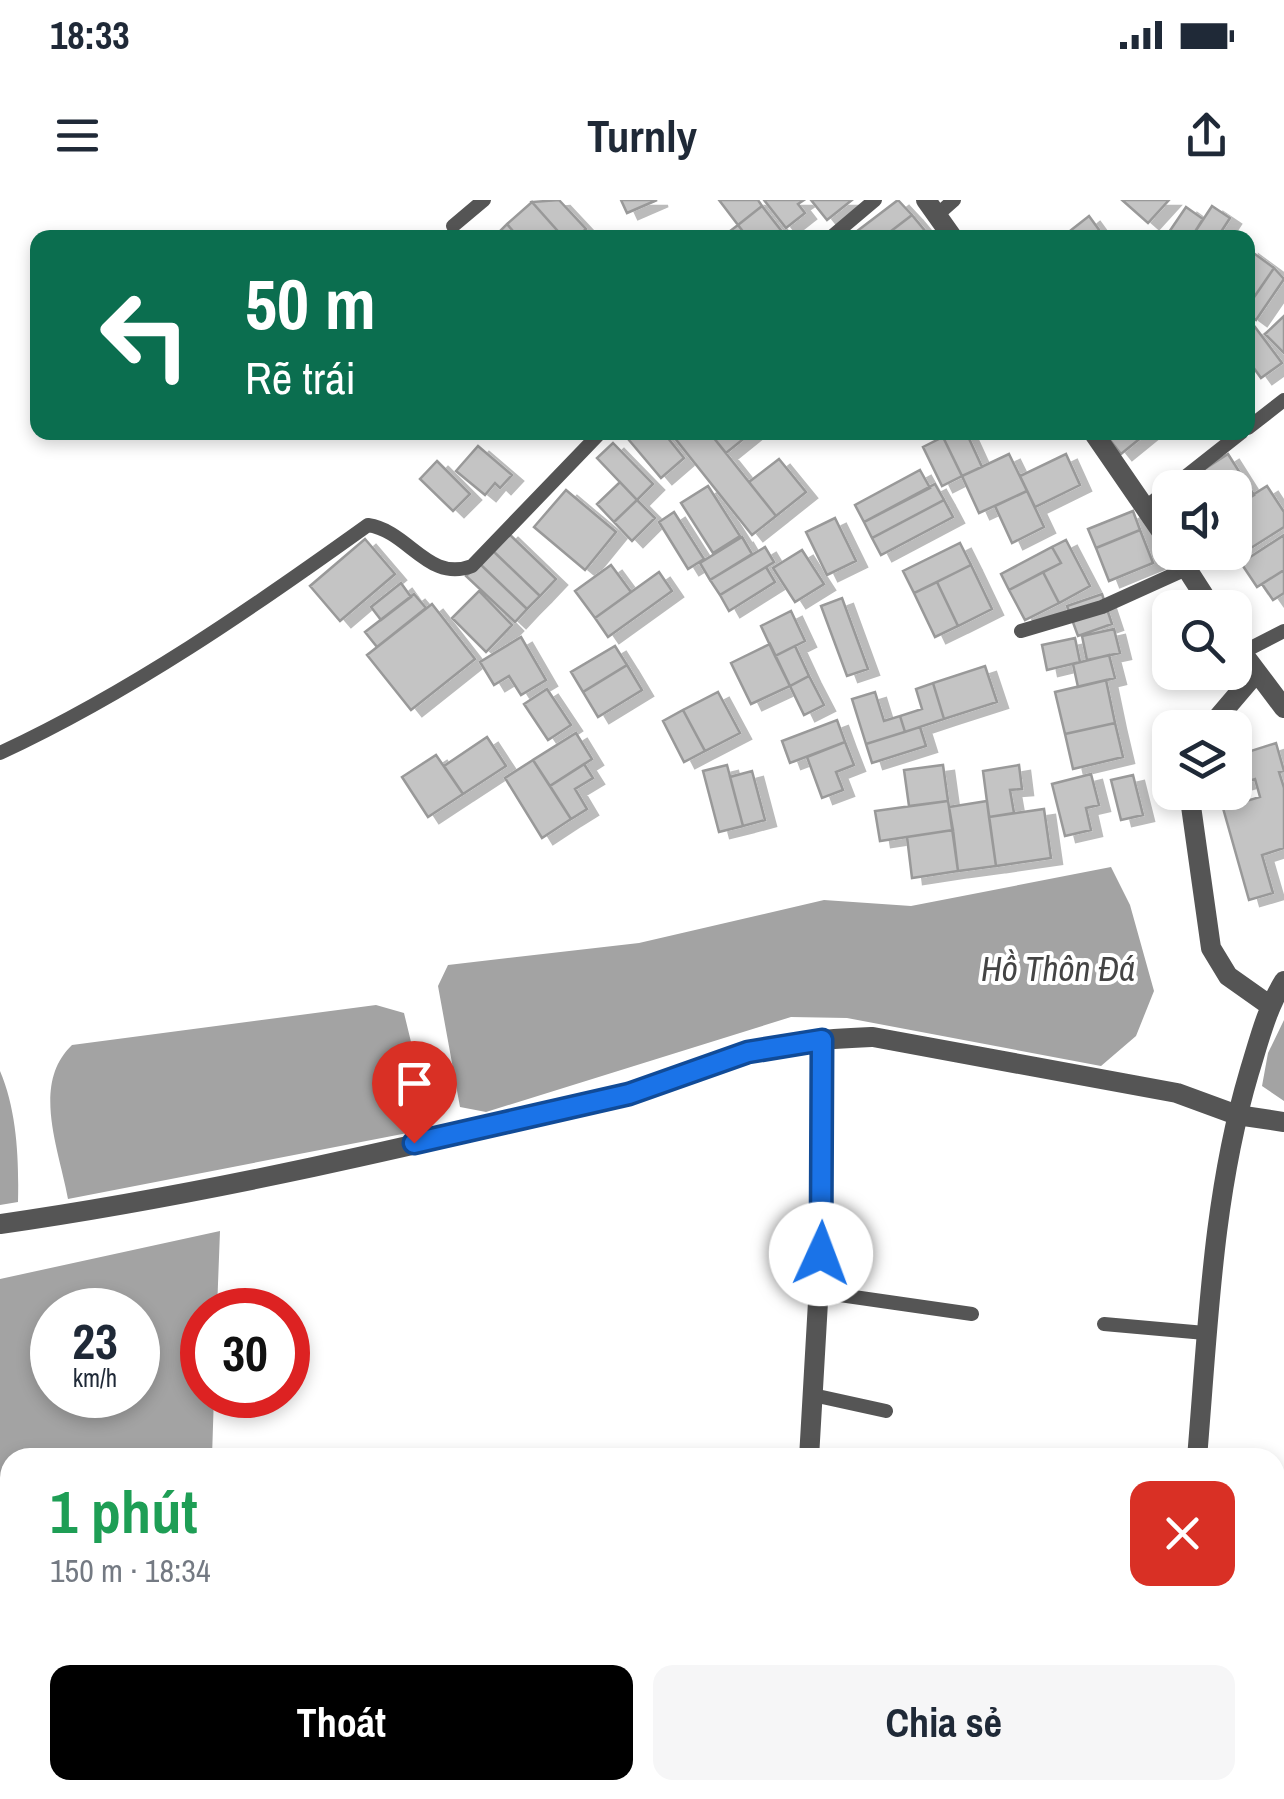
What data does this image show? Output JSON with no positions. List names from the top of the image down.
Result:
{
  "water": ["Hồ Thôn Đá"],
  "page": {
    "status": "18:33",
    "header": "Turnly",
    "turn": ["50 m", "Rẽ trái"],
    "speed": "23 km/h",
    "limit": "30",
    "heading": ["1 phút", "150 m · 18:34"],
    "buttons": ["Thoát", "Chia sẻ"]
  }
}
